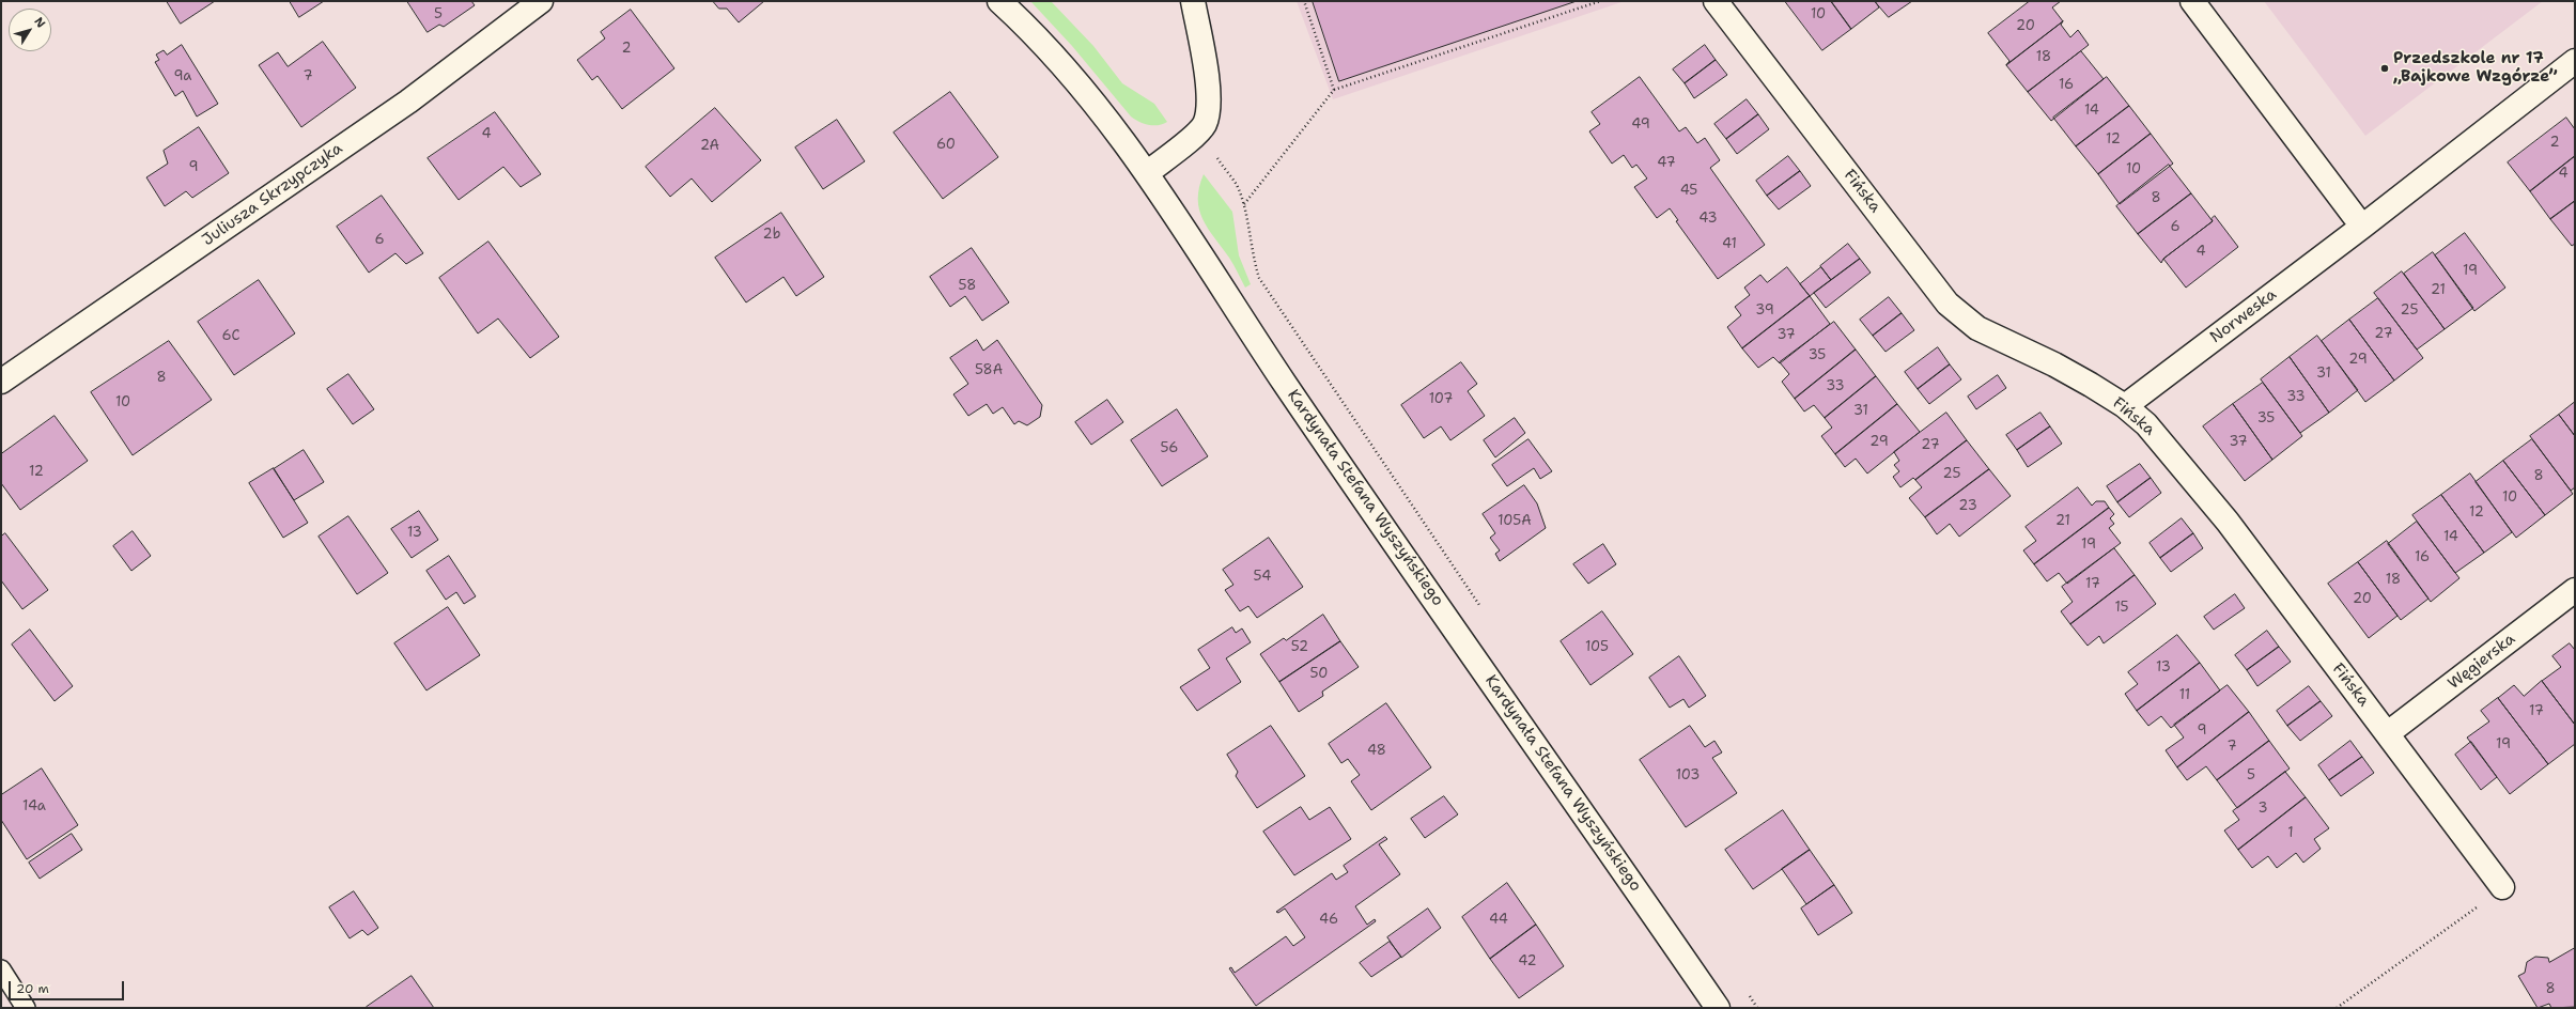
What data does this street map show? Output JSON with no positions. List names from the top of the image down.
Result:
{
  "streets": {
    "street": [
      "Fińska",
      "Juliusza Skrzypczyka",
      "Norweska",
      "Kardynała Stefana Wyszyńskiego",
      "Węgierska"
    ]
  },
  "crossings": [
    ["Fińska", "Norweska"],
    ["Fińska", "Węgierska"]
  ],
  "places": ["Przedszkole nr 17 „Bajkowe Wzgórze”"],
  "house_numbers": [
    "5",
    "10",
    "20",
    "2",
    "18",
    "9a",
    "7",
    "16",
    "14",
    "49",
    "4",
    "12",
    "2",
    "60",
    "2A",
    "47",
    "9",
    "10",
    "4",
    "45",
    "8",
    "43",
    "6",
    "2b",
    "6",
    "41",
    "4",
    "19",
    "58",
    "21",
    "39",
    "25",
    "27",
    "37",
    "6C",
    "35",
    "29",
    "58A",
    "31",
    "8",
    "33",
    "33",
    "107",
    "10",
    "31",
    "35",
    "29",
    "37",
    "27",
    "56",
    "12",
    "25",
    "8",
    "10",
    "23",
    "12",
    "105A",
    "21",
    "13",
    "14",
    "19",
    "16",
    "54",
    "18",
    "17",
    "20",
    "15",
    "52",
    "105",
    "13",
    "50",
    "11",
    "17",
    "9",
    "19",
    "7",
    "48",
    "103",
    "5",
    "14a",
    "3",
    "1",
    "46",
    "44",
    "42",
    "8"
  ],
  "scale_bar": "20 m",
  "north": "top right"
}
